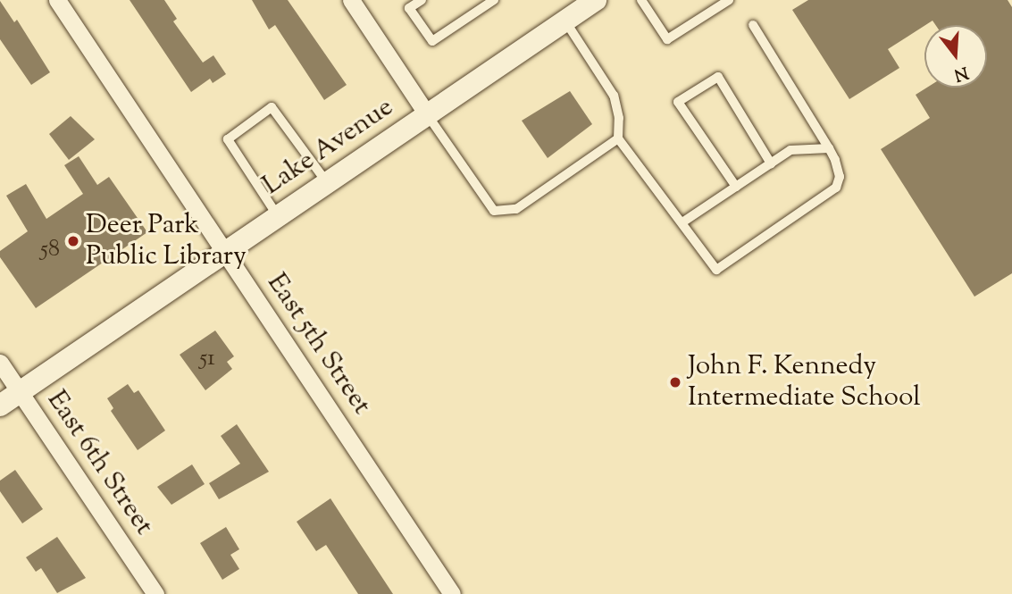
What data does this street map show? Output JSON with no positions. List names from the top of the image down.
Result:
{
  "streets": {
    "street": ["Lake Avenue", "East 5th Street", "East 6th Street"]
  },
  "crossings": [
    ["Lake Avenue", "East 5th Street"],
    ["Lake Avenue", "East 6th Street"]
  ],
  "places": ["Deer Park Public Library", "John F. Kennedy Intermediate School"],
  "house_numbers": ["58", "51"],
  "north": "bottom"
}
